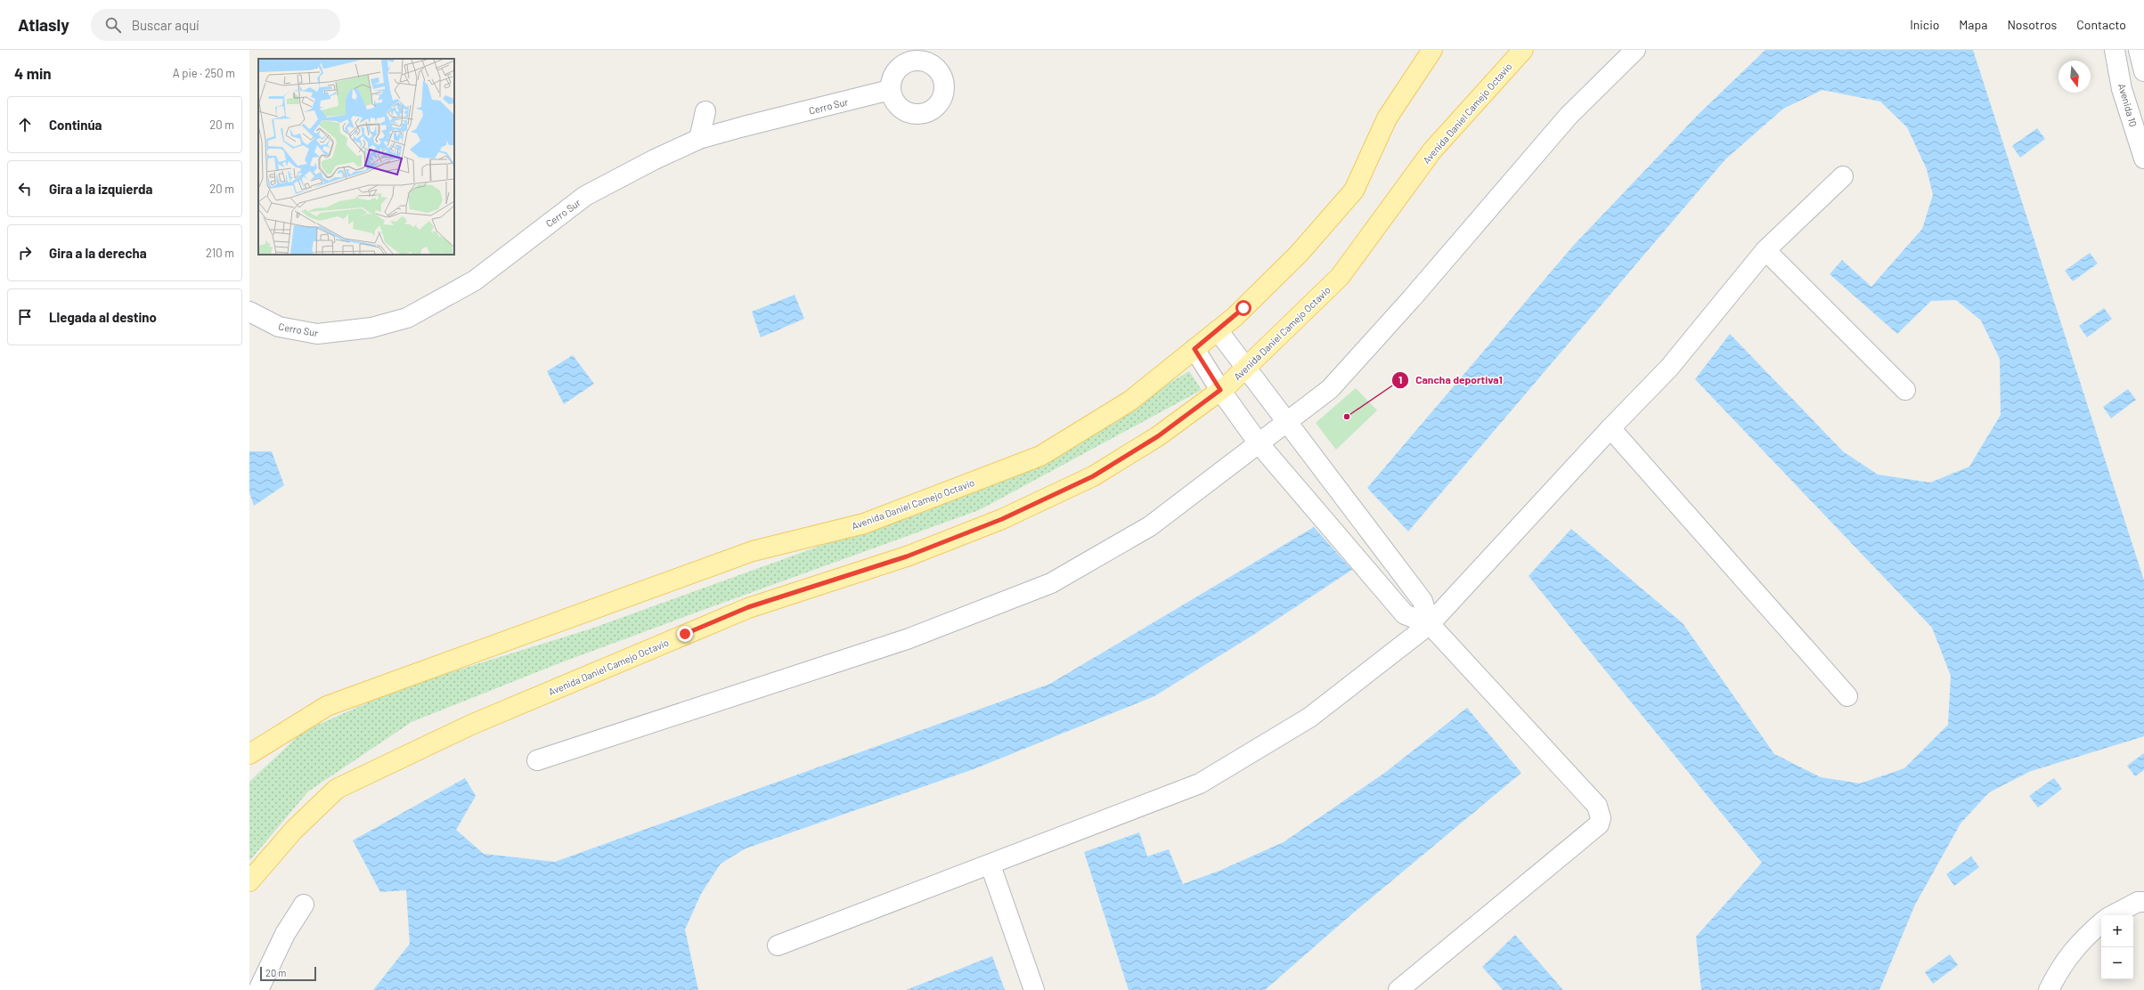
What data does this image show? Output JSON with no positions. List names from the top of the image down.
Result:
{
  "streets": {
    "main road": ["Avenida Daniel Camejo Octavio"],
    "street": ["Avenida 10", "Cerro Sur"]
  },
  "places": ["Cancha deportiva1"],
  "scale_bar": "20 m",
  "north": "bottom",
  "page": {
    "header": "Atlasly",
    "search": "Buscar aquí",
    "nav": [
      "Inicio",
      "Mapa",
      "Nosotros",
      "Contacto"
    ],
    "heading": ["4 min", "A pie · 250 m"],
    "list": [
      ["Continúa", "20 m"],
      ["Gira a la izquierda", "20 m"],
      ["Gira a la derecha", "210 m"],
      "Llegada al destino"
    ],
    "map_buttons": ["+", "−"],
    "scale": "20 m"
  }
}
